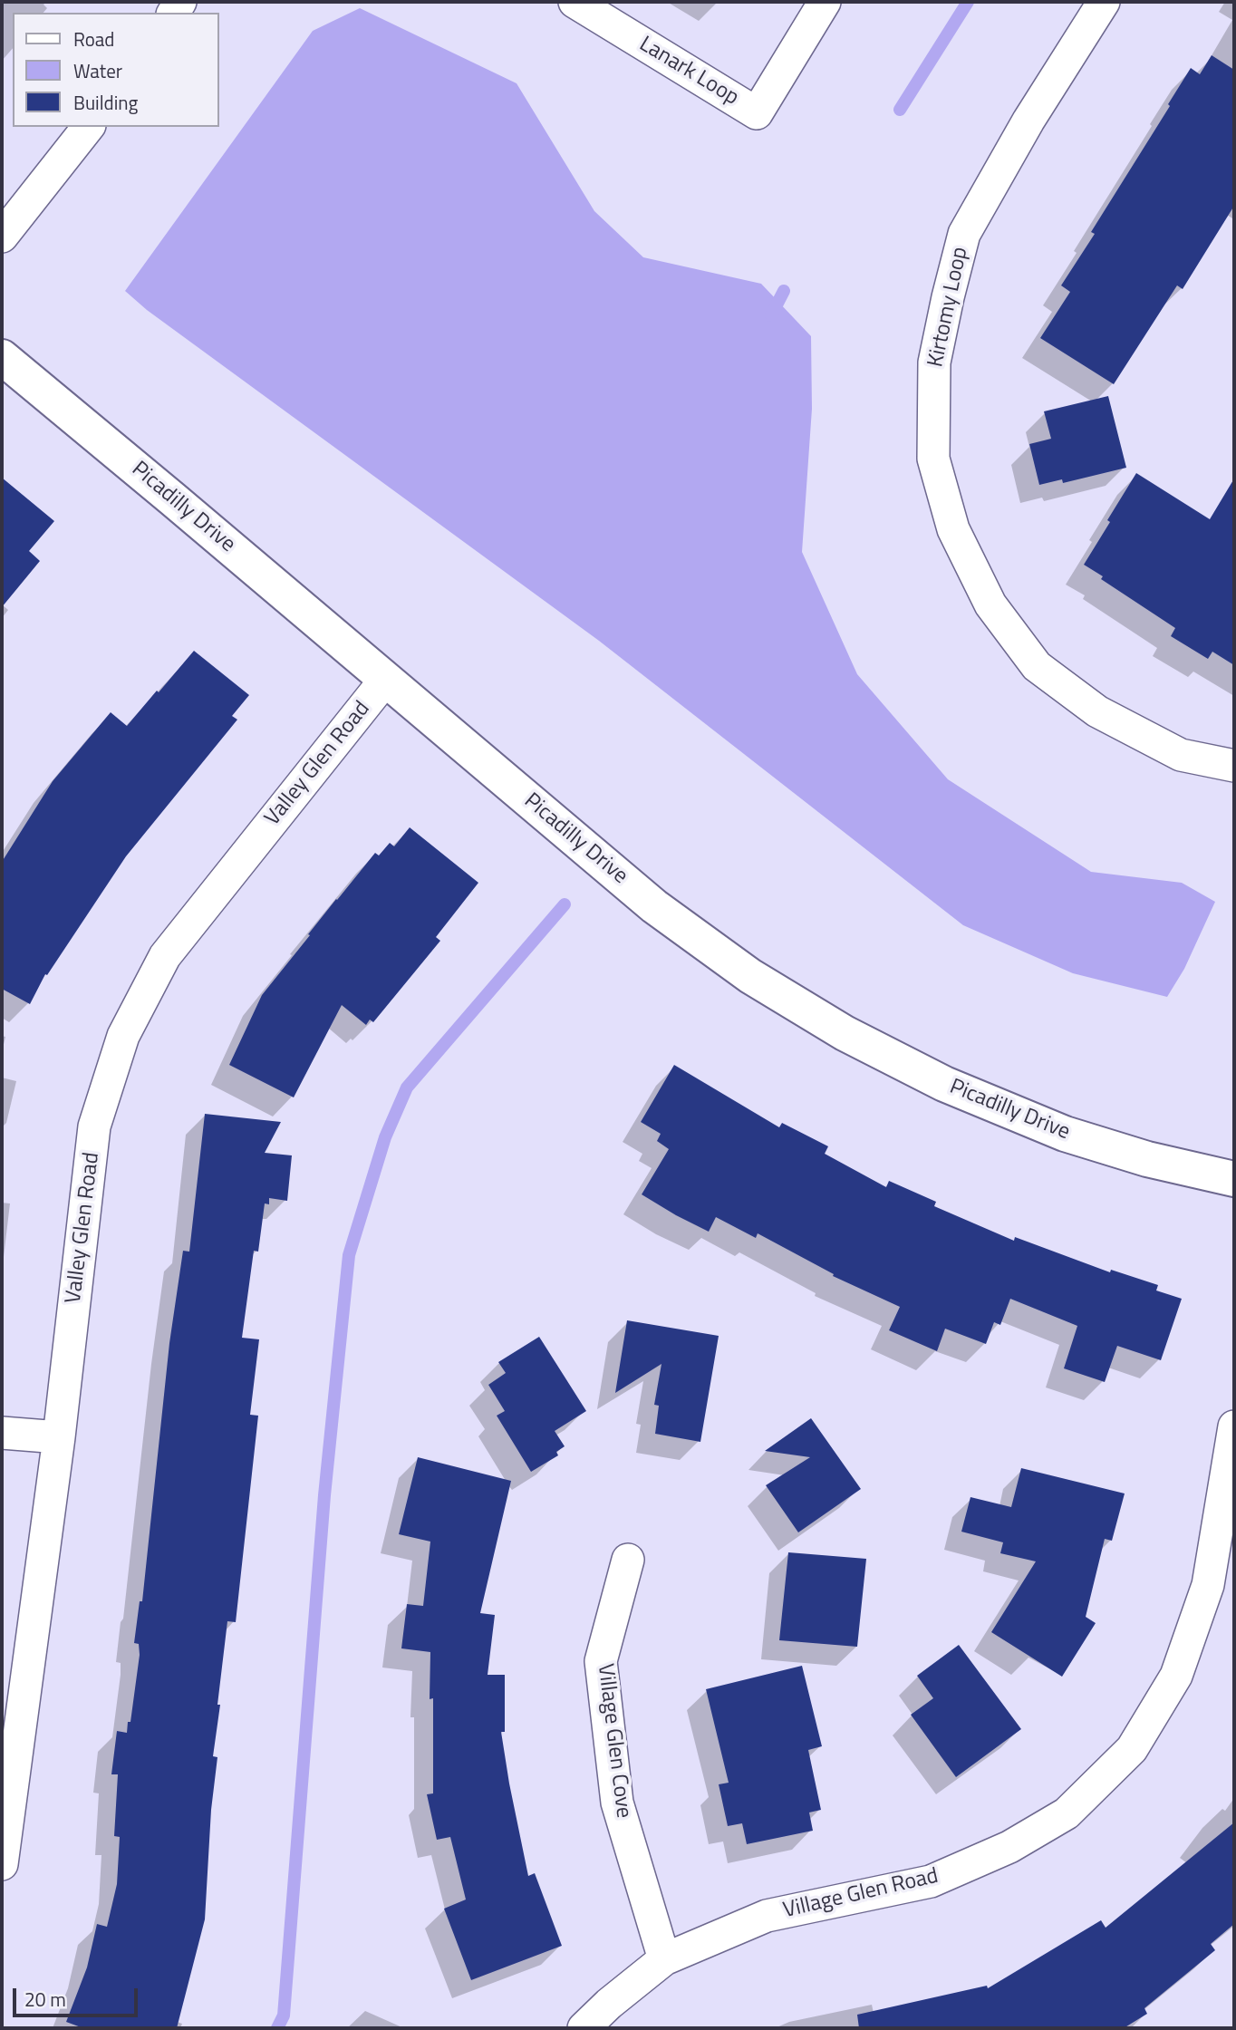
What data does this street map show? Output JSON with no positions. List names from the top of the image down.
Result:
{
  "streets": {
    "street": [
      "Lanark Loop",
      "Kirtomy Loop",
      "Picadilly Drive",
      "Valley Glen Road",
      "Village Glen Cove",
      "Village Glen Road"
    ]
  },
  "crossings": [
    ["Picadilly Drive", "Valley Glen Road"],
    ["Village Glen Cove", "Village Glen Road"]
  ],
  "legend": ["Road", "Water", "Building"],
  "scale_bar": "20 m"
}
